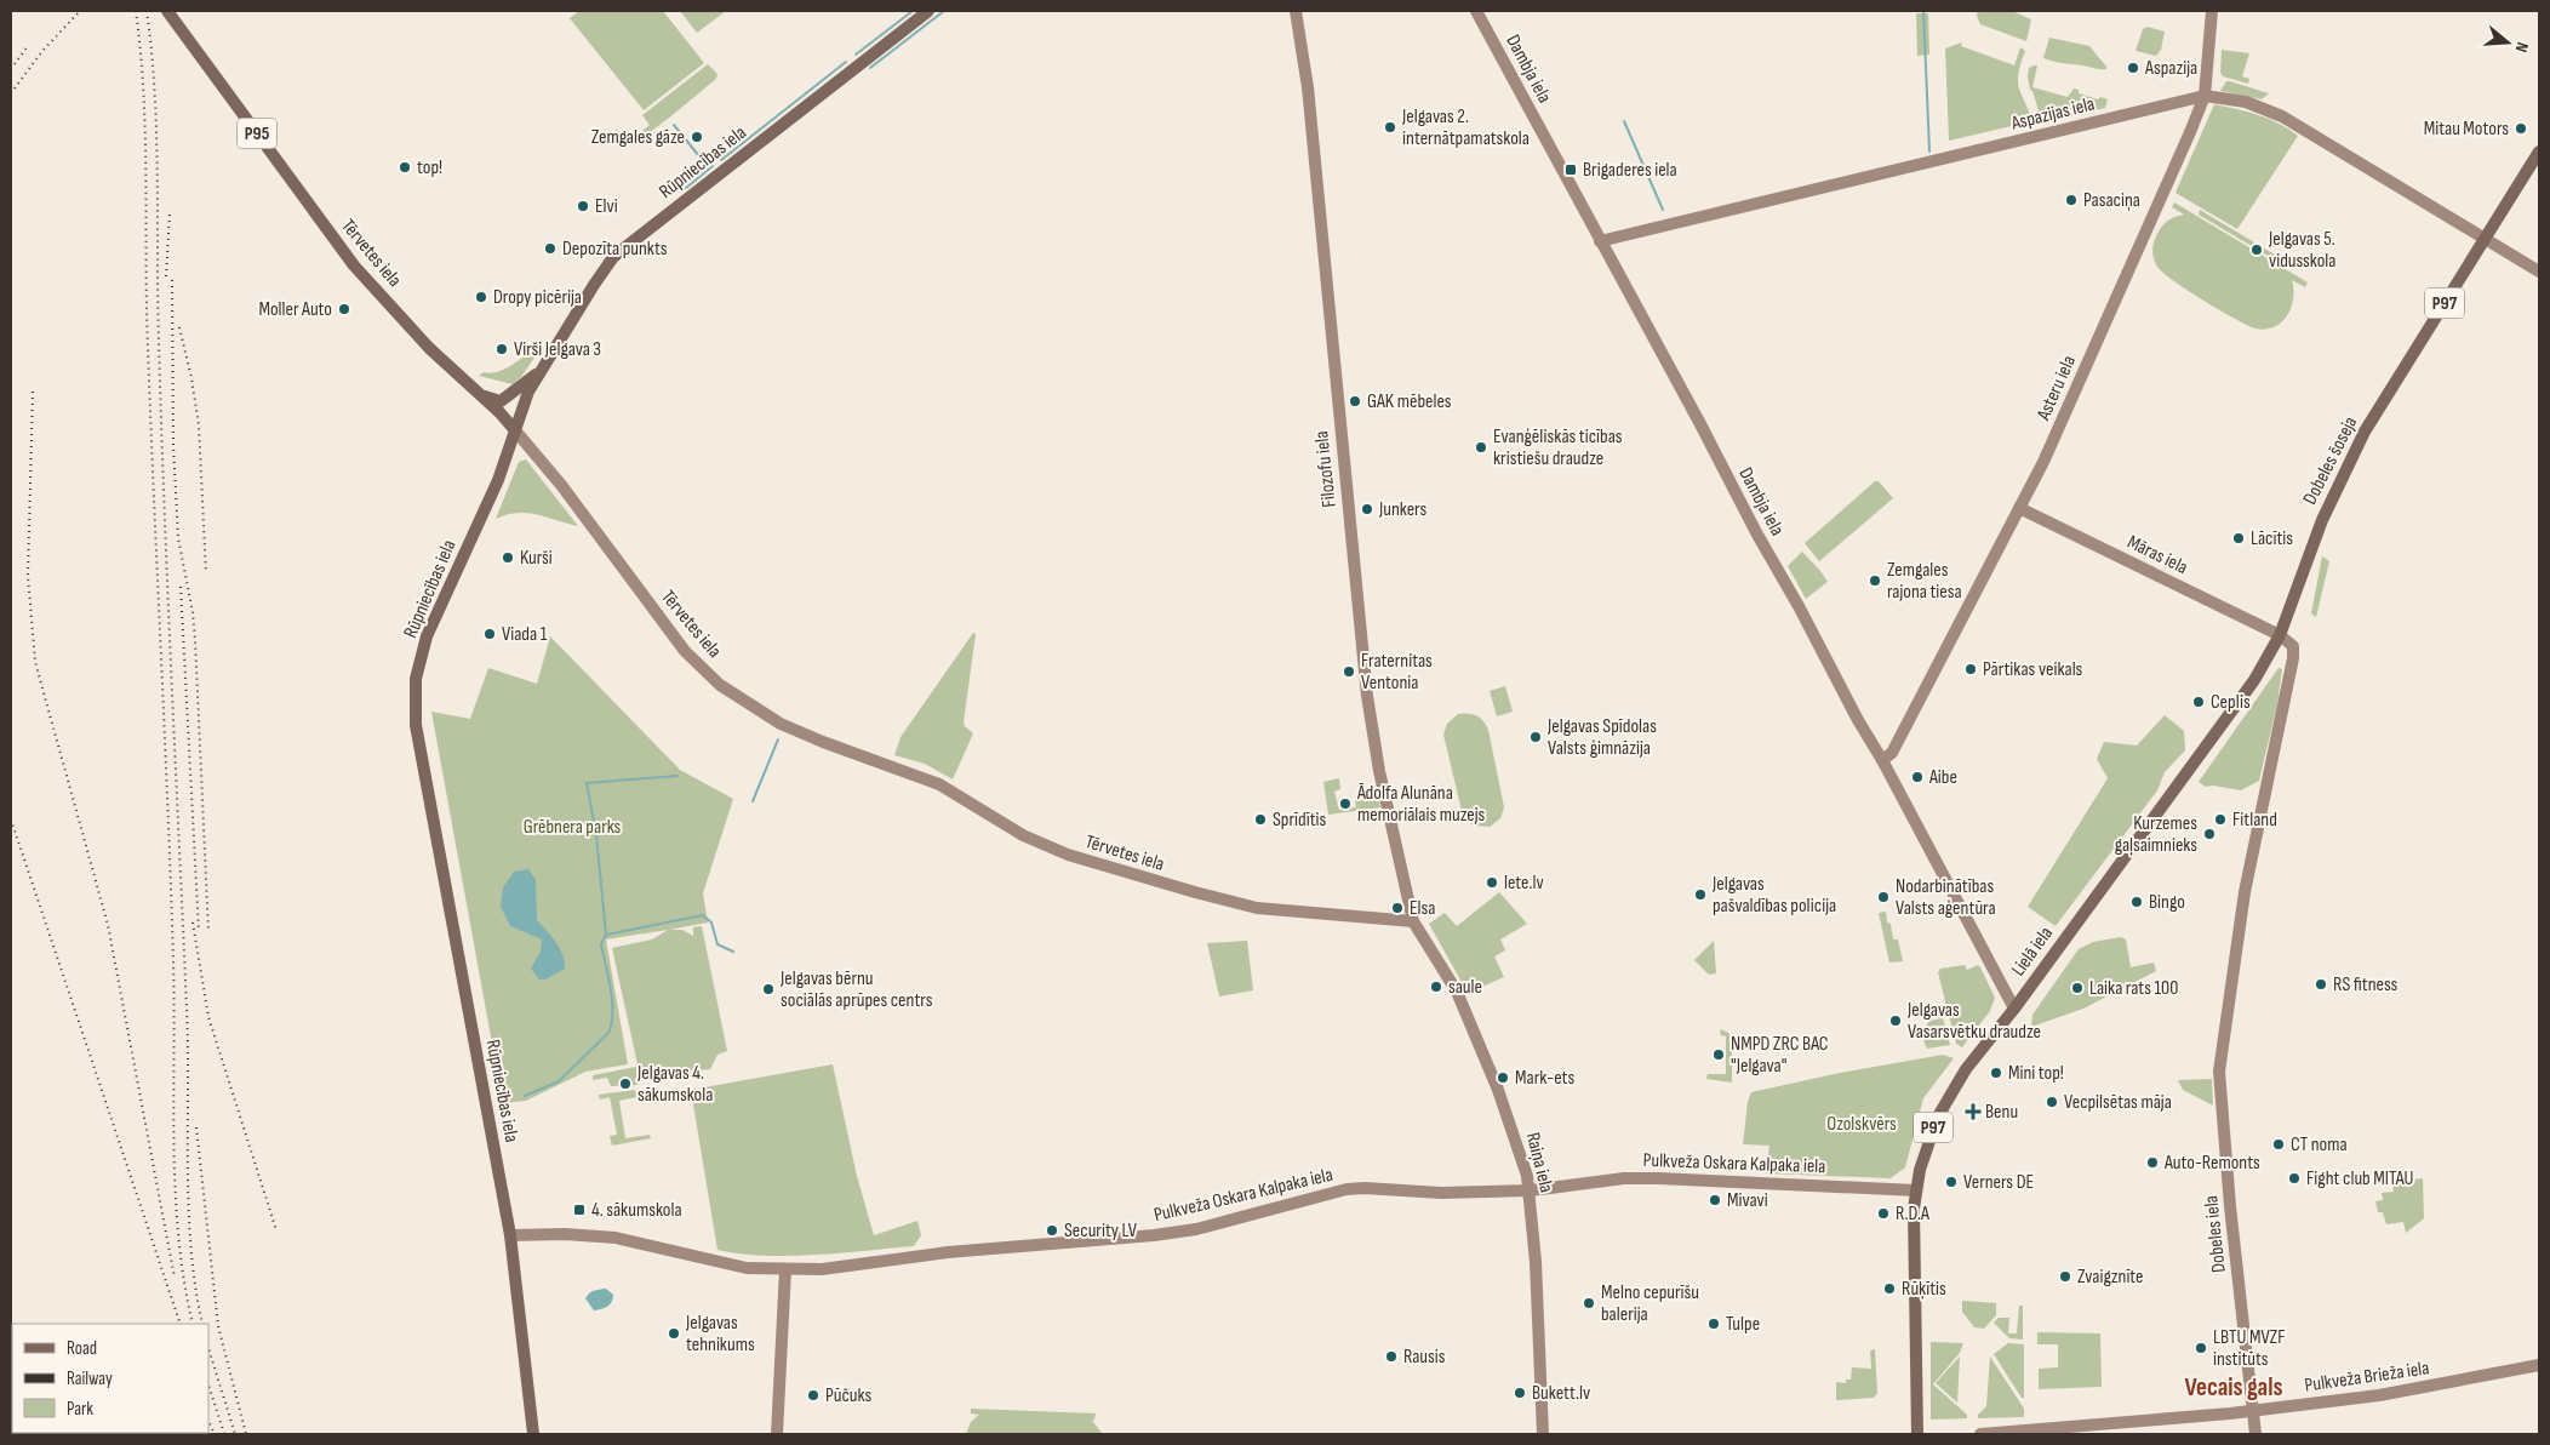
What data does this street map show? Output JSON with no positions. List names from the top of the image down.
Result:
{
  "streets": {
    "main road": [
      "P95",
      "Rūpniecības iela",
      "Tērvetes iela",
      "P97",
      "Dobeles šoseja",
      "Lielā iela"
    ],
    "street": [
      "Dambja iela",
      "Aspazijas iela",
      "Asteru iela",
      "Filozofu iela",
      "Māras iela",
      "Raiņa iela",
      "Pulkveža Oskara Kalpaka iela",
      "Dobeles iela",
      "Pulkveža Brieža iela"
    ]
  },
  "crossings": [
    ["Dambja iela", "Aspazijas iela"],
    ["Dambja iela", "Asteru iela"],
    ["Dambja iela", "Lielā iela"],
    ["Aspazijas iela", "Asteru iela"],
    ["Aspazijas iela", "Dobeles šoseja"],
    ["Rūpniecības iela", "Tērvetes iela"],
    ["Rūpniecības iela", "Pulkveža Oskara Kalpaka iela"],
    ["Tērvetes iela", "Filozofu iela"],
    ["Tērvetes iela", "Raiņa iela"],
    ["Asteru iela", "Māras iela"],
    ["Dobeles šoseja", "Māras iela"],
    ["Dobeles šoseja", "Lielā iela"],
    ["Dobeles šoseja", "Dobeles iela"],
    ["Filozofu iela", "Raiņa iela"],
    ["Māras iela", "Lielā iela"],
    ["Māras iela", "Dobeles iela"],
    ["Lielā iela", "Pulkveža Oskara Kalpaka iela"],
    ["Lielā iela", "Dobeles iela"],
    ["Raiņa iela", "Pulkveža Oskara Kalpaka iela"],
    ["Dobeles iela", "Pulkveža Brieža iela"]
  ],
  "districts": ["Vecais gals"],
  "parks": ["Grēbnera parks", "Ozolskvērs"],
  "places": {
    "other": [
      "Aspazija",
      "Jelgavas 2. internātpamatskola",
      "Mitau Motors",
      "Zemgales gāze",
      "top!",
      "Pasaciņa",
      "Elvi",
      "Depozīta punkts",
      "Jelgavas 5. vidusskola",
      "Dropy picērija",
      "Moller Auto",
      "Virši Jelgava 3",
      "GAK mēbeles",
      "Evanģēliskās ticības kristiešu draudze",
      "Junkers",
      "Lācītis",
      "Kurši",
      "Zemgales rajona tiesa",
      "Viada 1",
      "Pārtikas veikals",
      "Fraternitas Ventonia",
      "Ceplis",
      "Jelgavas Spīdolas Valsts ģimnāzija",
      "Aibe",
      "Ādolfa Alunāna memoriālais muzejs",
      "Sprīdītis",
      "Fitland",
      "Kurzemes gaļsaimnieks",
      "lete.lv",
      "Jelgavas pašvaldības policija",
      "Nodarbinātības Valsts aģentūra",
      "Bingo",
      "Elsa",
      "RS fitness",
      "saule",
      "Laika rats 100",
      "Jelgavas bērnu sociālās aprūpes centrs",
      "Jelgavas Vasarsvētku draudze",
      "NMPD ZRC BAC \"Jelgava\"",
      "Mini top!",
      "Mark-ets",
      "Jelgavas 4. sākumskola",
      "Vecpilsētas māja",
      "CT noma",
      "Auto-Remonts",
      "Fight club MITAU",
      "Verners DE",
      "Mivavi",
      "R.D.A",
      "Security LV",
      "Zvaigznīte",
      "Rūķītis",
      "Melno cepurīšu balerija",
      "Tulpe",
      "Jelgavas tehnikums",
      "LBTU MVZF institūts",
      "Rausis",
      "Bukett.lv",
      "Pūčuks"
    ],
    "transit": ["Brigaderes iela", "4. sākumskola"],
    "health": ["Benu"]
  },
  "legend": ["Road", "Railway", "Park"],
  "north": "right"
}
